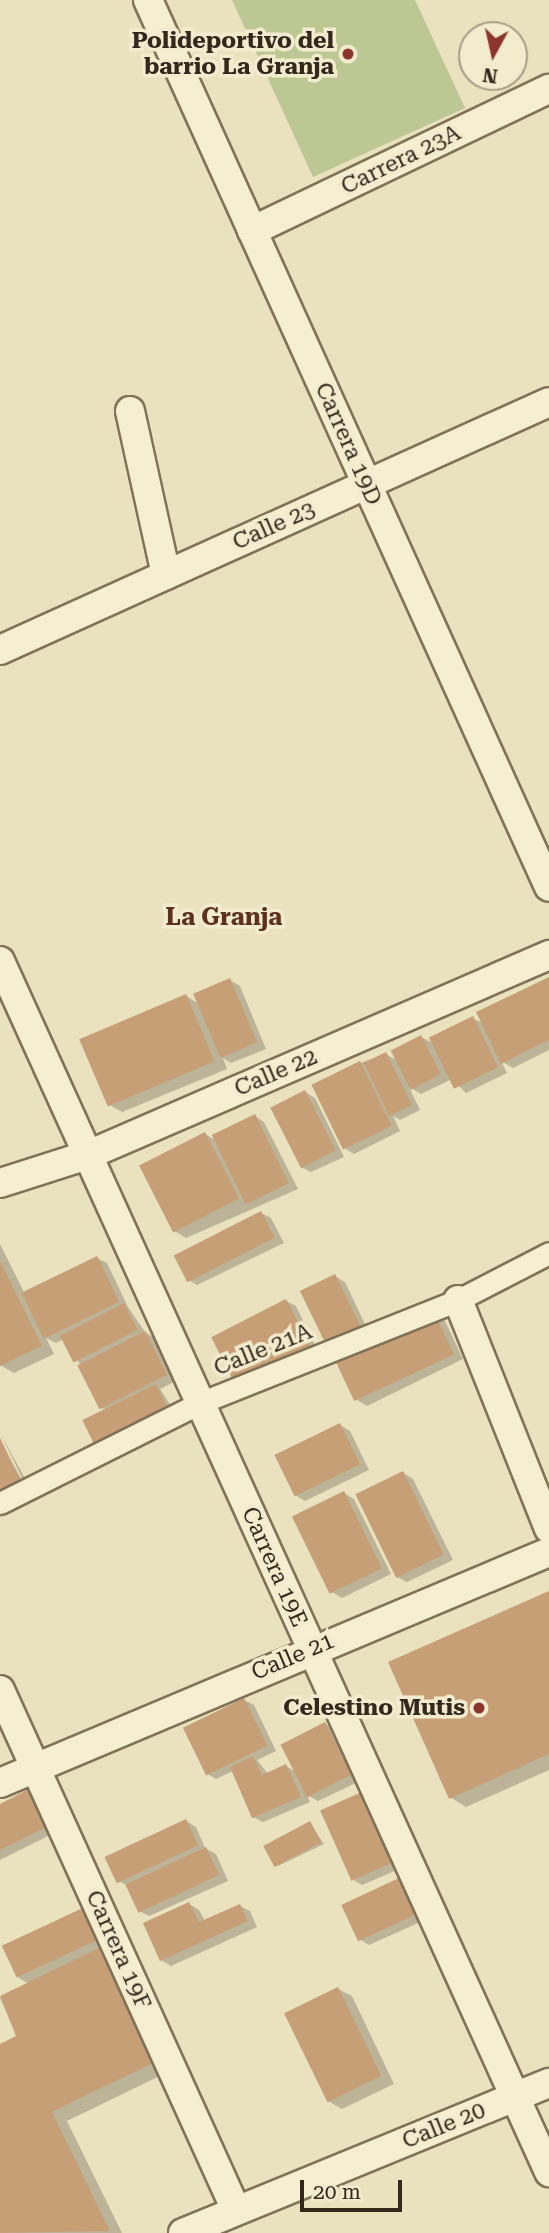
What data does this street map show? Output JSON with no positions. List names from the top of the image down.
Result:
{
  "streets": {
    "street": [
      "Carrera 23A",
      "Carrera 19D",
      "Calle 23",
      "Calle 22",
      "Calle 21A",
      "Carrera 19E",
      "Calle 21",
      "Carrera 19F",
      "Calle 20"
    ]
  },
  "crossings": [
    ["Carrera 23A", "Carrera 19D"],
    ["Carrera 19D", "Calle 23"],
    ["Calle 22", "Carrera 19E"],
    ["Calle 21A", "Carrera 19E"],
    ["Carrera 19E", "Calle 21"],
    ["Carrera 19E", "Calle 20"],
    ["Calle 21", "Carrera 19F"],
    ["Carrera 19F", "Calle 20"]
  ],
  "districts": ["La Granja"],
  "places": ["Polideportivo del barrio La Granja", "Celestino Mutis"],
  "scale_bar": "20 m",
  "north": "bottom"
}
